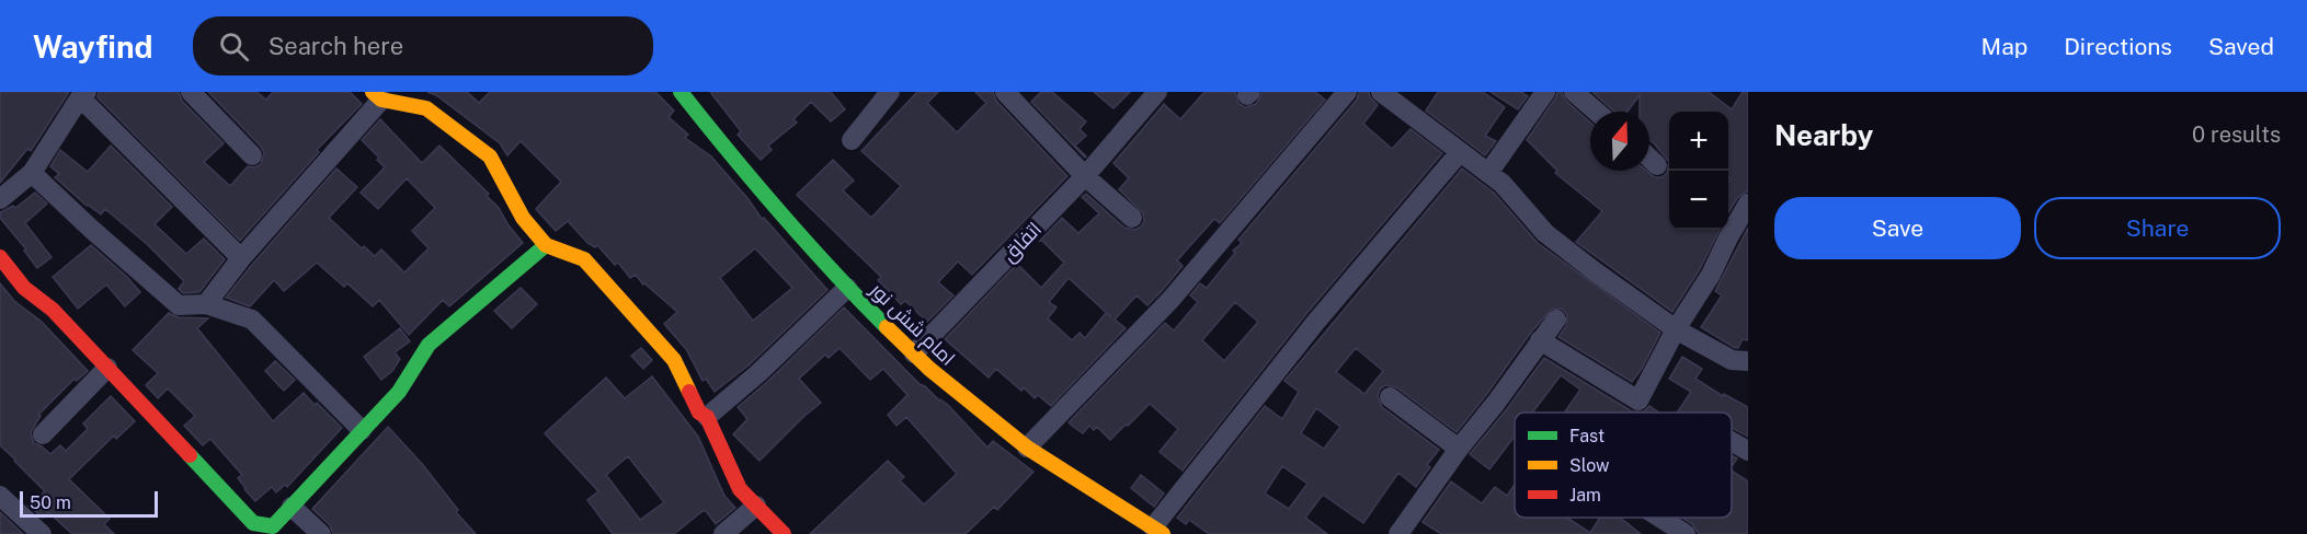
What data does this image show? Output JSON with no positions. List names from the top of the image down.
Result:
{
  "streets": {
    "street": ["اتفاق", "امام شش نور"]
  },
  "crossings": [
    ["اتفاق", "امام شش نور"]
  ],
  "legend": ["Fast", "Slow", "Jam"],
  "scale_bar": "50 m",
  "north": "top",
  "page": {
    "header": "Wayfind",
    "search": "Search here",
    "nav": ["Map", "Directions", "Saved"],
    "heading": ["Nearby", "0 results"],
    "map_buttons": ["+", "−"],
    "buttons": ["Save", "Share"],
    "scale": "50 m"
  }
}
